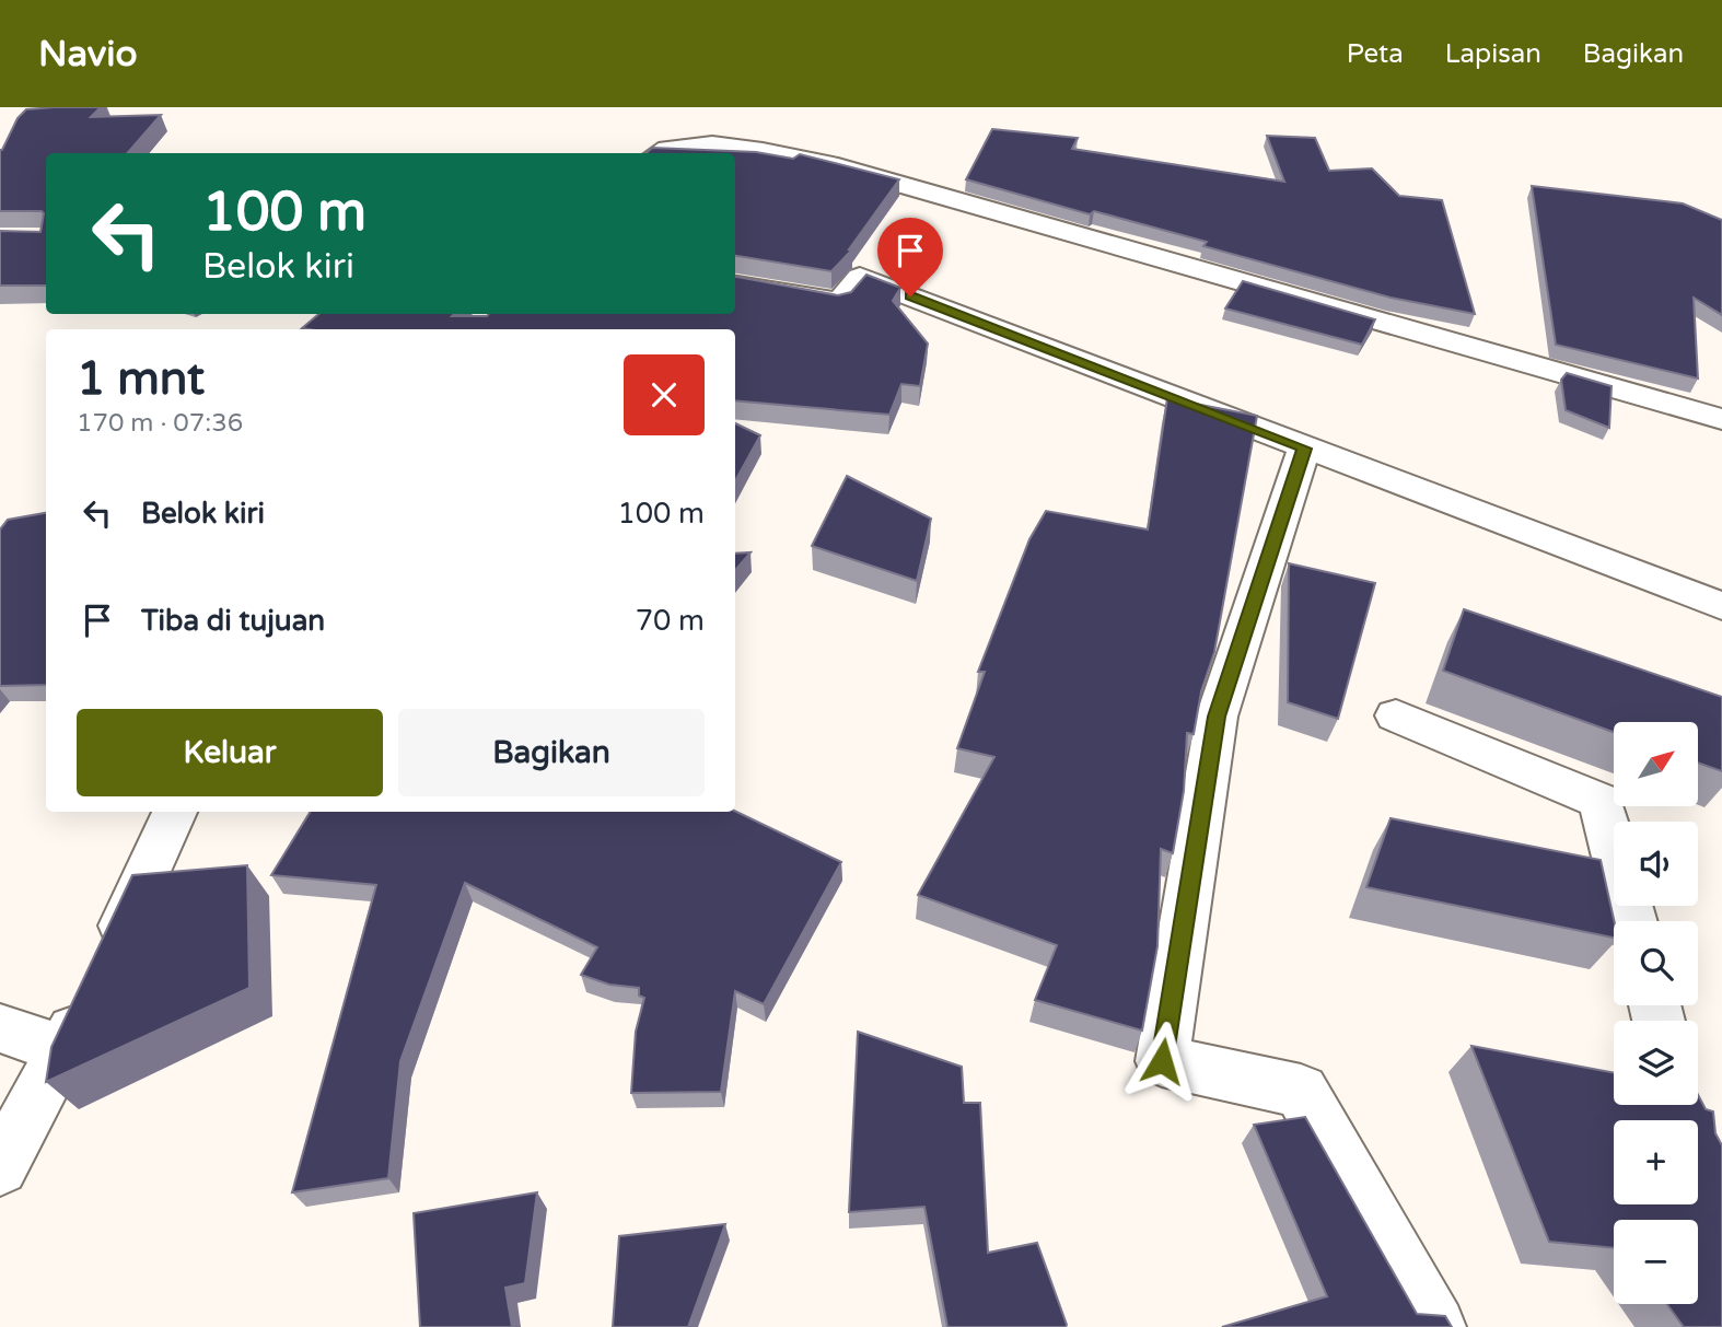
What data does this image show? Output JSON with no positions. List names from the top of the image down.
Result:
{
  "north": "top right",
  "page": {
    "header": "Navio",
    "nav": ["Peta", "Lapisan", "Bagikan"],
    "turn": ["100 m", "Belok kiri"],
    "heading": ["1 mnt", "170 m · 07:36"],
    "list": [
      {
        "name": "Belok kiri",
        "value": "100 m"
      },
      {
        "name": "Tiba di tujuan",
        "value": "70 m"
      }
    ],
    "buttons": ["Keluar", "Bagikan"],
    "map_buttons": ["+", "−"]
  }
}
